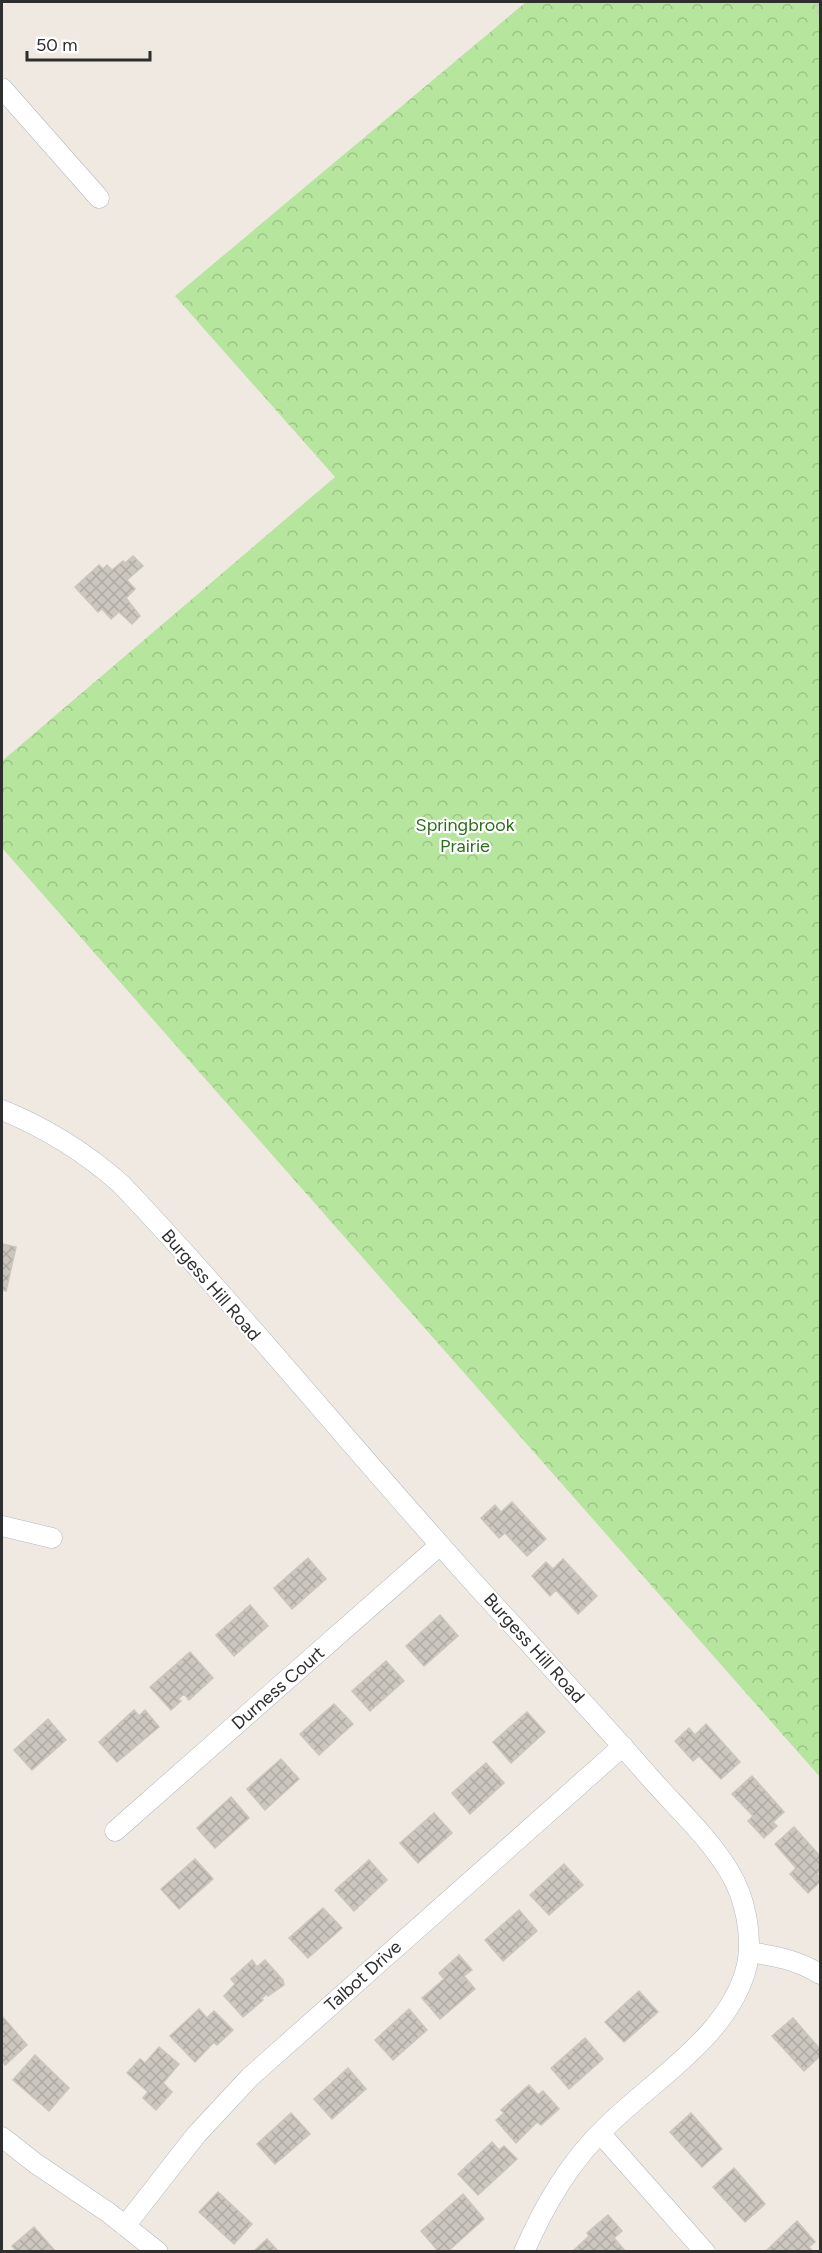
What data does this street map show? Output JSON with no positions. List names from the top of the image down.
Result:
{
  "streets": {
    "street": ["Burgess Hill Road", "Durness Court", "Talbot Drive"]
  },
  "crossings": [
    ["Burgess Hill Road", "Durness Court"],
    ["Burgess Hill Road", "Talbot Drive"]
  ],
  "parks": ["Springbrook Prairie"],
  "scale_bar": "50 m"
}
